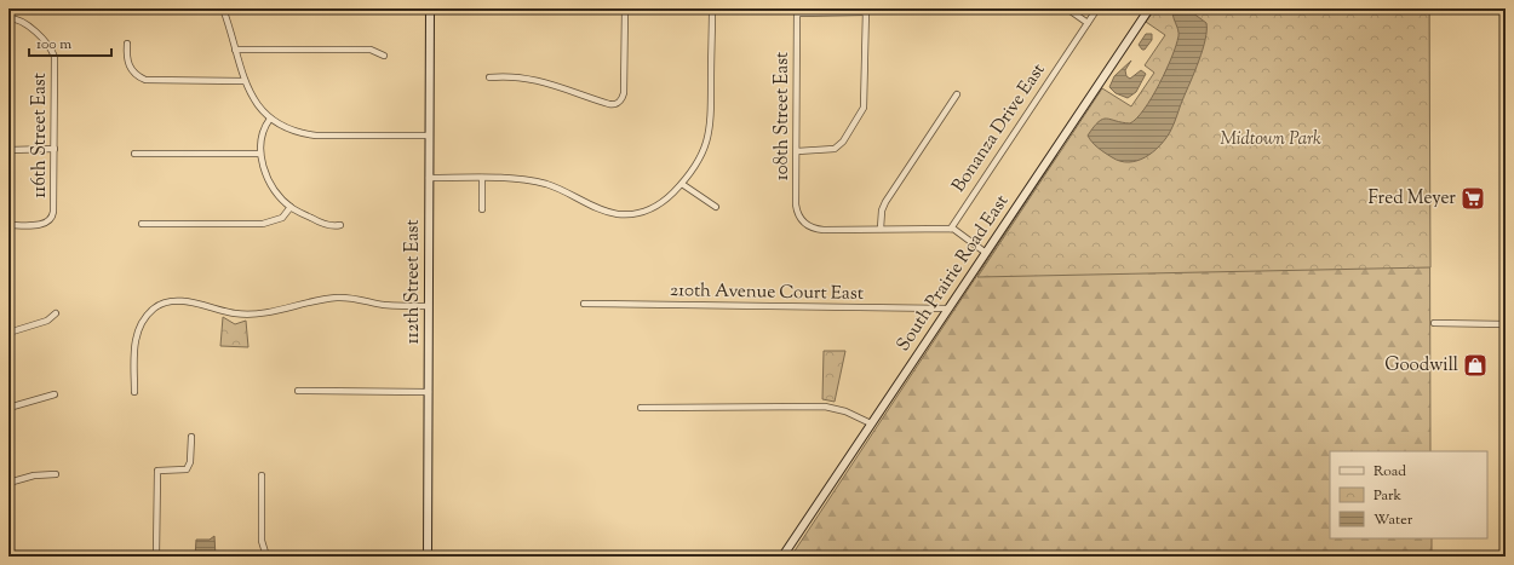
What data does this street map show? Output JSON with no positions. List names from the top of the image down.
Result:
{
  "streets": {
    "main road": ["South Prairie Road East", "112th Street East"],
    "street": [
      "108th Street East",
      "Bonanza Drive East",
      "116th Street East",
      "210th Avenue Court East"
    ]
  },
  "crossings": [
    ["South Prairie Road East", "210th Avenue Court East"]
  ],
  "parks": ["Midtown Park"],
  "places": {
    "supermarket": ["Fred Meyer"],
    "shop": ["Goodwill"]
  },
  "legend": ["Road", "Park", "Water"],
  "scale_bar": "100 m"
}
